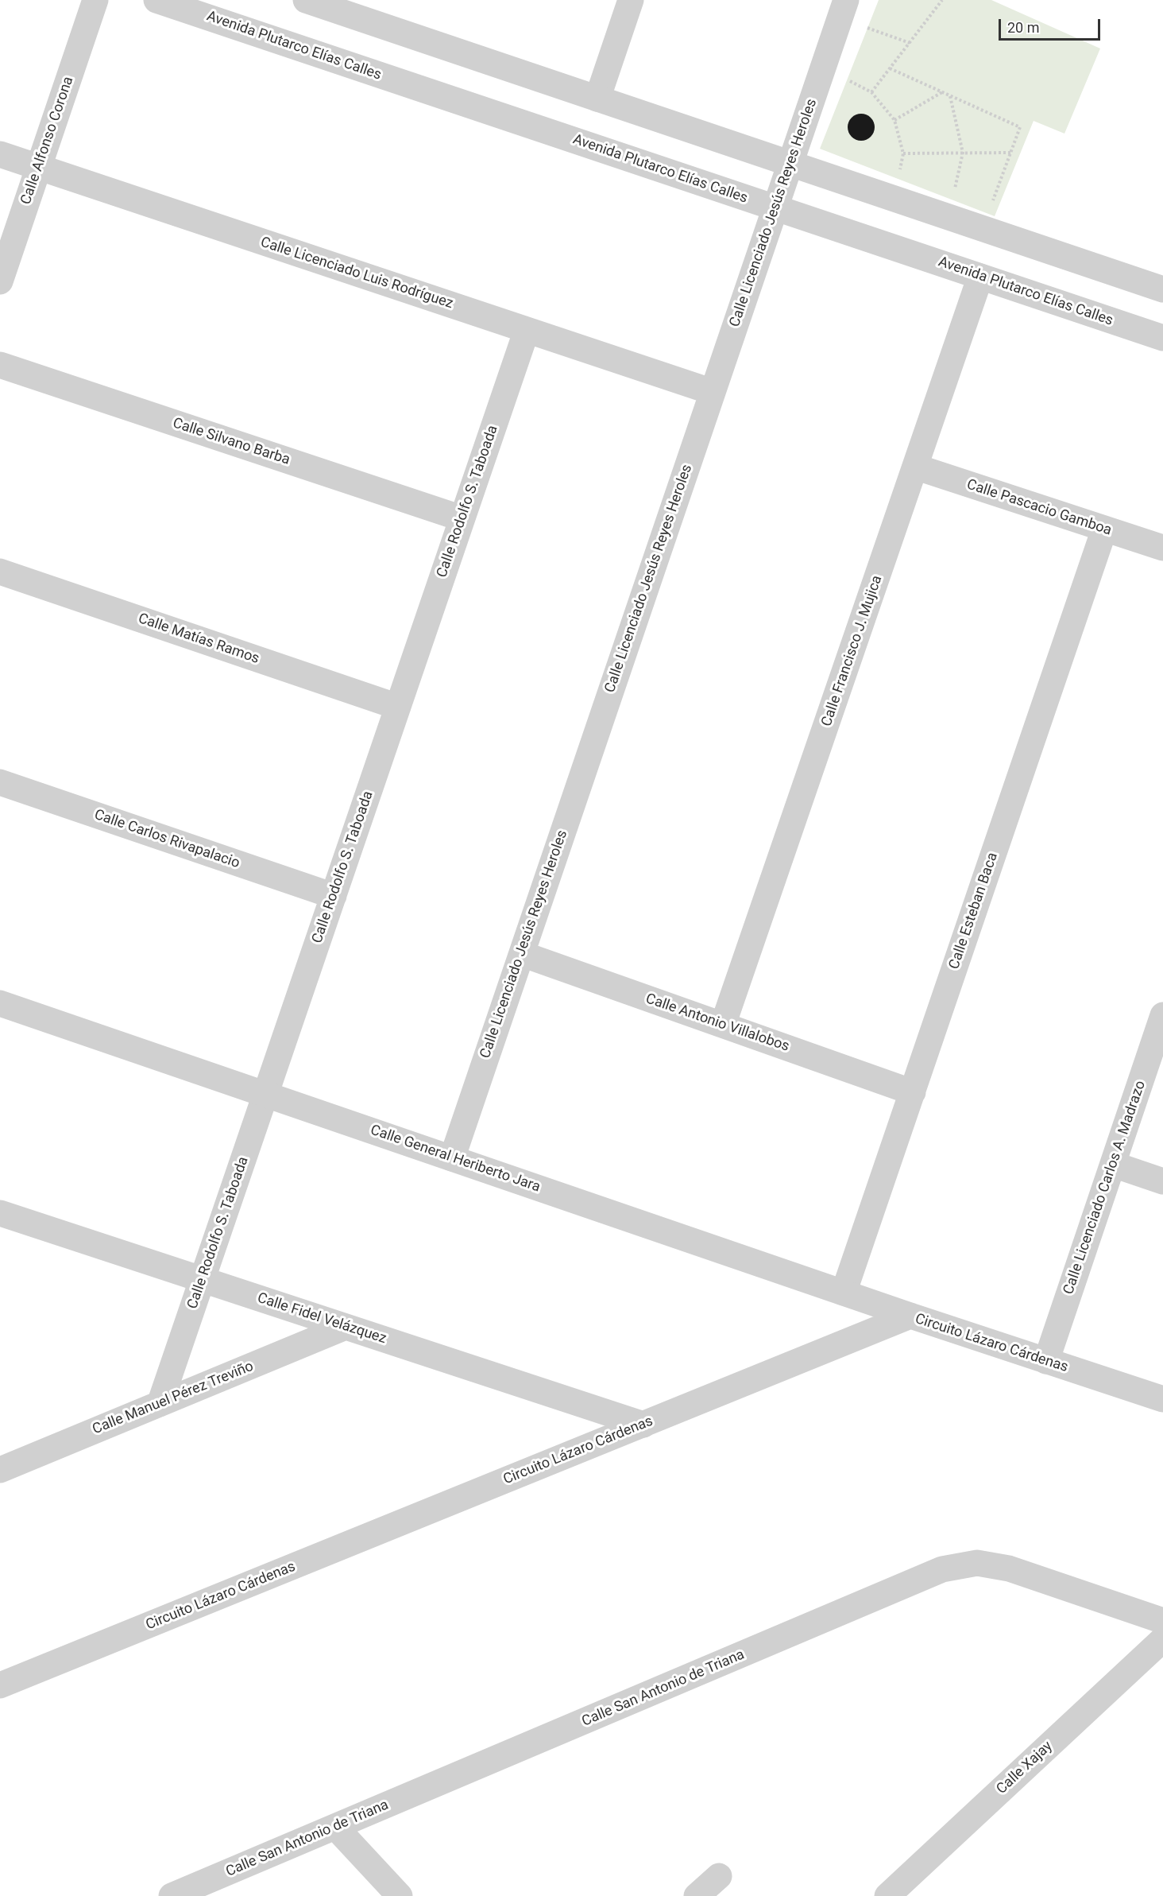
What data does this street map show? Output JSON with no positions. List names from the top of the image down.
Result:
{
  "streets": {
    "street": [
      "Avenida Plutarco Elías Calles",
      "Calle Alfonso Corona",
      "Calle Licenciado Jesús Reyes Heroles",
      "Calle Licenciado Luis Rodríguez",
      "Calle Silvano Barba",
      "Calle Rodolfo S. Taboada",
      "Calle Pascacio Gamboa",
      "Calle Matías Ramos",
      "Calle Francisco J. Mujica",
      "Calle Carlos Rivapalacio",
      "Calle Esteban Baca",
      "Calle Antonio Villalobos",
      "Calle General Heriberto Jara",
      "Calle Licenciado Carlos A. Madrazo",
      "Calle Fidel Velázquez",
      "Circuito Lázaro Cárdenas",
      "Calle Manuel Pérez Treviño",
      "Calle San Antonio de Triana",
      "Calle Xajay"
    ]
  },
  "crossings": [
    ["Avenida Plutarco Elías Calles", "Calle Licenciado Jesús Reyes Heroles"],
    ["Avenida Plutarco Elías Calles", "Calle Francisco J. Mujica"],
    ["Calle Alfonso Corona", "Calle Licenciado Luis Rodríguez"],
    ["Calle Licenciado Jesús Reyes Heroles", "Calle Licenciado Luis Rodríguez"],
    ["Calle Licenciado Jesús Reyes Heroles", "Calle Antonio Villalobos"],
    ["Calle Licenciado Jesús Reyes Heroles", "Calle General Heriberto Jara"],
    ["Calle Licenciado Luis Rodríguez", "Calle Rodolfo S. Taboada"],
    ["Calle Silvano Barba", "Calle Rodolfo S. Taboada"],
    ["Calle Rodolfo S. Taboada", "Calle Matías Ramos"],
    ["Calle Rodolfo S. Taboada", "Calle Carlos Rivapalacio"],
    ["Calle Rodolfo S. Taboada", "Calle General Heriberto Jara"],
    ["Calle Rodolfo S. Taboada", "Calle Fidel Velázquez"],
    ["Calle Rodolfo S. Taboada", "Calle Manuel Pérez Treviño"],
    ["Calle Pascacio Gamboa", "Calle Francisco J. Mujica"],
    ["Calle Pascacio Gamboa", "Calle Esteban Baca"],
    ["Calle Francisco J. Mujica", "Calle Antonio Villalobos"],
    ["Calle Esteban Baca", "Calle Antonio Villalobos"],
    ["Calle Esteban Baca", "Calle General Heriberto Jara"],
    ["Calle General Heriberto Jara", "Circuito Lázaro Cárdenas"],
    ["Calle Licenciado Carlos A. Madrazo", "Circuito Lázaro Cárdenas"],
    ["Calle Fidel Velázquez", "Circuito Lázaro Cárdenas"],
    ["Calle Fidel Velázquez", "Calle Manuel Pérez Treviño"]
  ],
  "scale_bar": "20 m"
}
